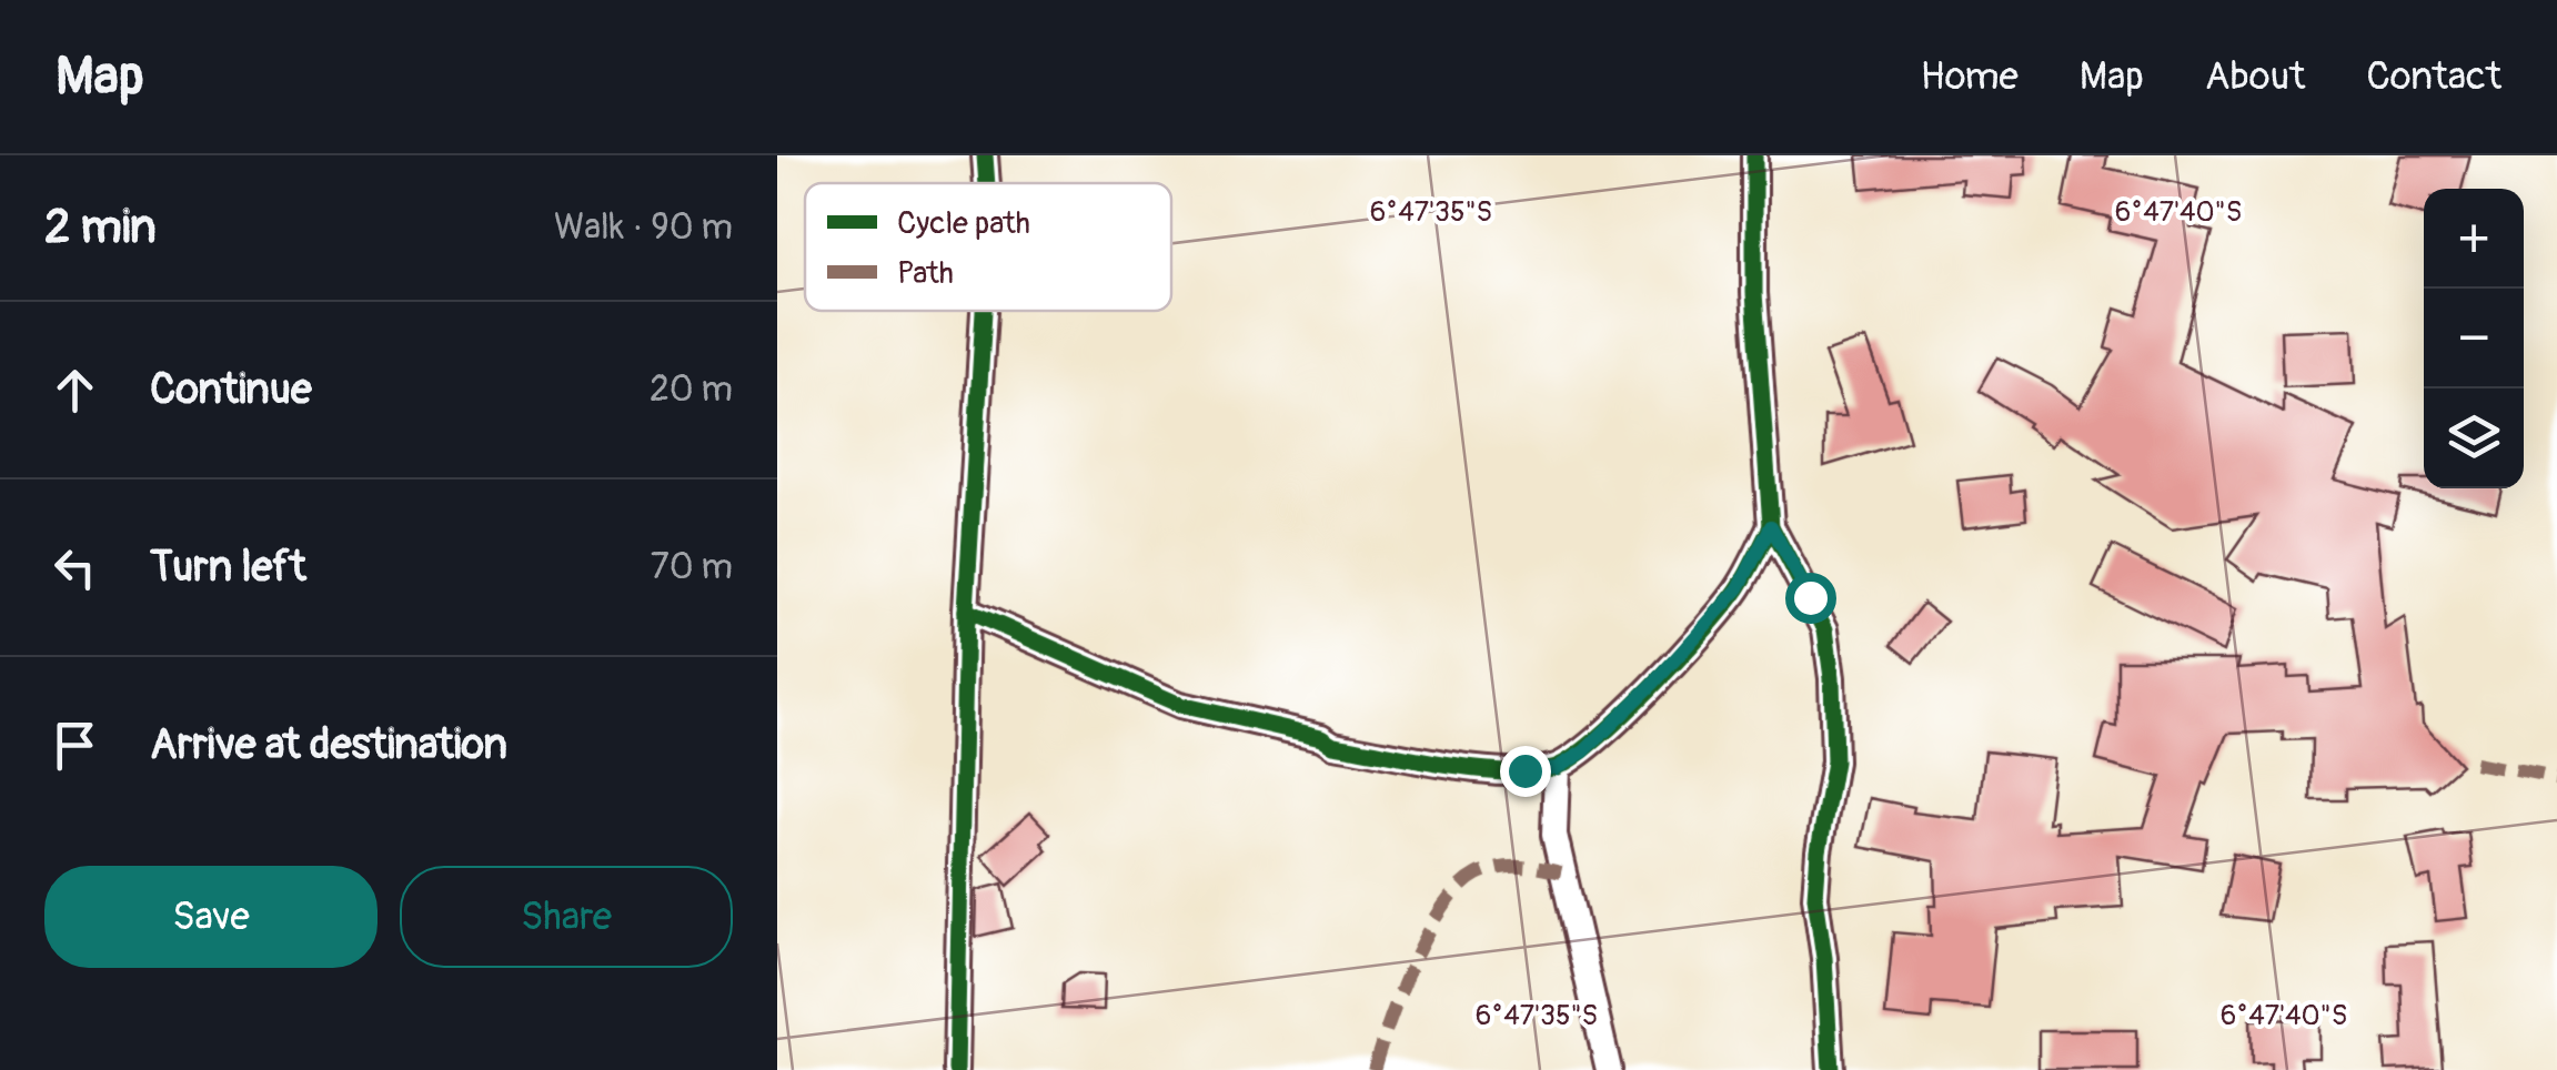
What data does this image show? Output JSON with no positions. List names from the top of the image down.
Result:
{
  "legend": ["Cycle path", "Path"],
  "page": {
    "header": "Map",
    "nav": [
      "Home",
      "Map",
      "About",
      "Contact"
    ],
    "heading": ["2 min", "Walk · 90 m"],
    "map_buttons": ["+", "−"],
    "list": [
      ["Continue", "20 m"],
      ["Turn left", "70 m"],
      "Arrive at destination"
    ],
    "buttons": ["Save", "Share"]
  },
  "coordinates": ["6°47'35\"S", "6°47'40\"S"]
}
